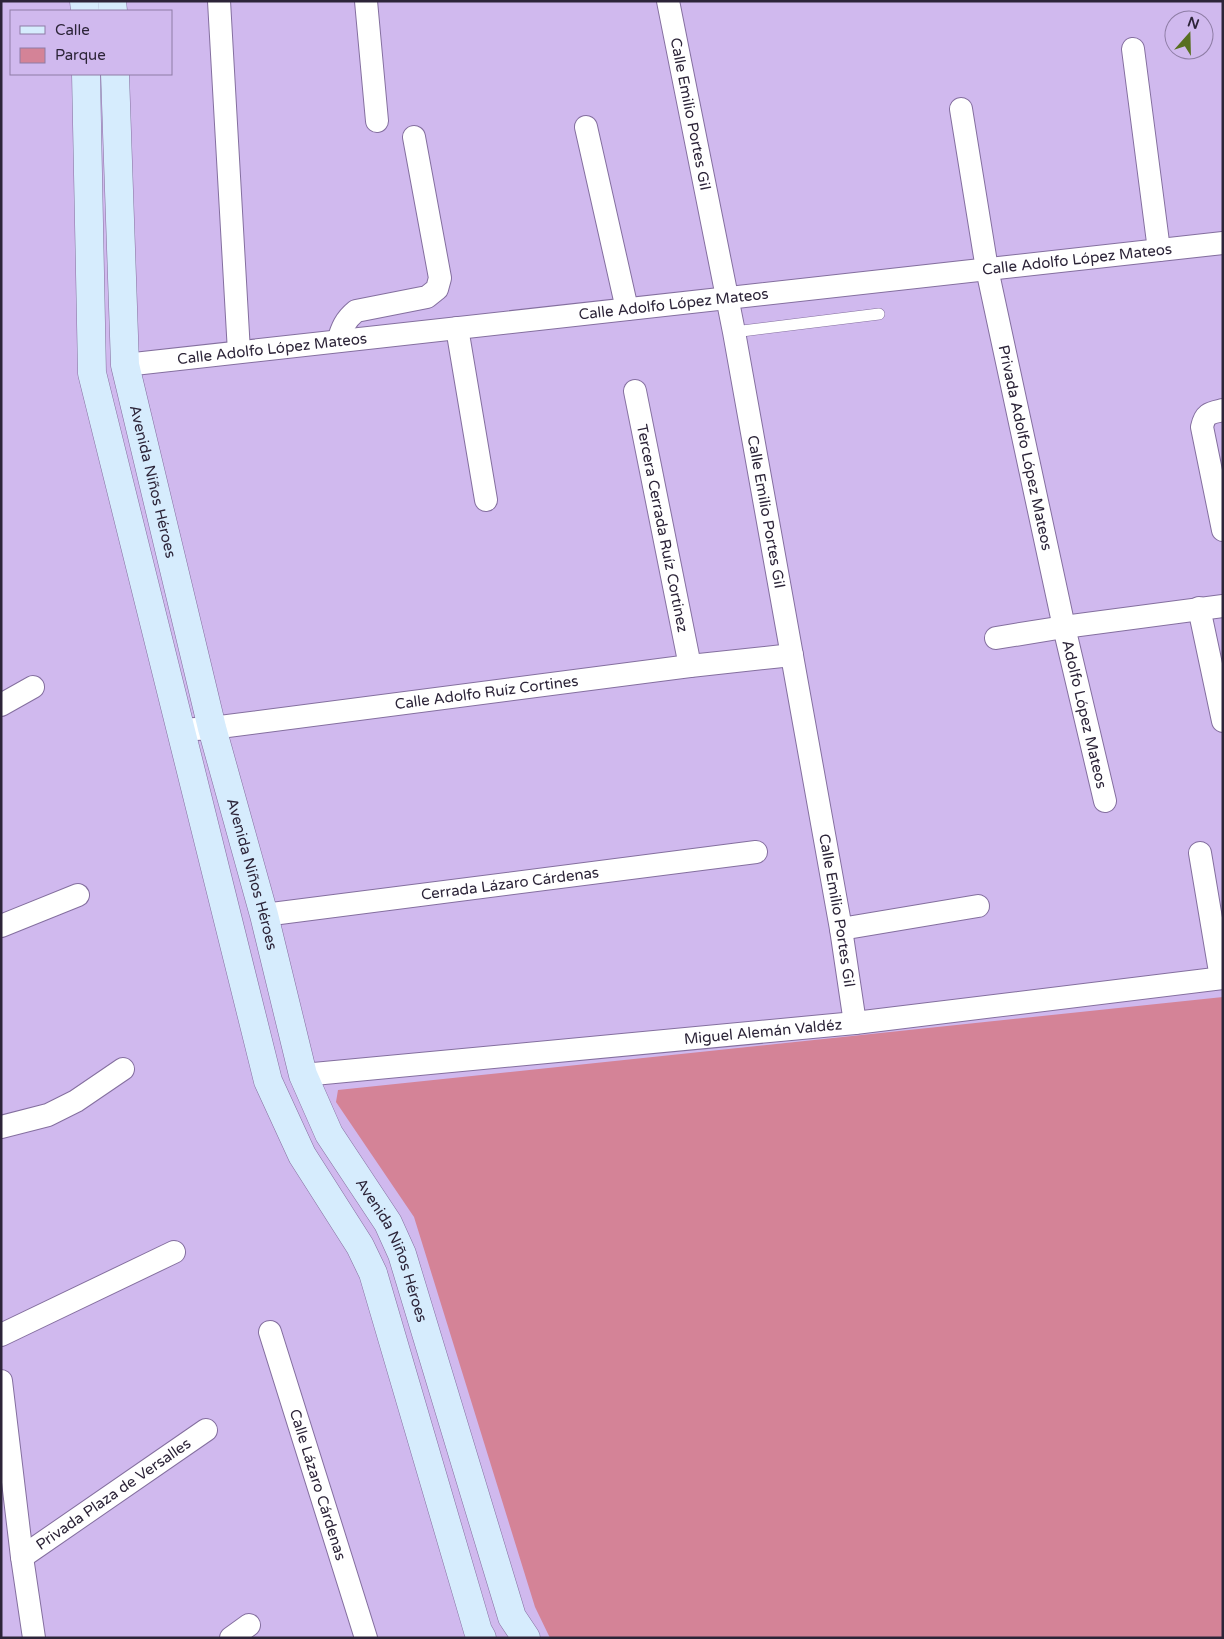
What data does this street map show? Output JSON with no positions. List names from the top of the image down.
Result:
{
  "streets": {
    "main road": ["Avenida Niños Héroes"],
    "street": [
      "Calle Emilio Portes Gil",
      "Calle Adolfo López Mateos",
      "Privada Adolfo López Mateos",
      "Tercera Cerrada Ruíz Cortinez",
      "Calle Adolfo Ruíz Cortines",
      "Adolfo López Mateos",
      "Cerrada Lázaro Cárdenas",
      "Miguel Alemán Valdéz",
      "Calle Lázaro Cárdenas",
      "Privada Plaza de Versalles"
    ]
  },
  "crossings": [
    ["Calle Emilio Portes Gil", "Calle Adolfo López Mateos"],
    ["Calle Emilio Portes Gil", "Calle Adolfo Ruíz Cortines"],
    ["Calle Emilio Portes Gil", "Miguel Alemán Valdéz"],
    ["Calle Adolfo López Mateos", "Privada Adolfo López Mateos"],
    ["Calle Adolfo López Mateos", "Avenida Niños Héroes"],
    ["Privada Adolfo López Mateos", "Adolfo López Mateos"],
    ["Avenida Niños Héroes", "Calle Adolfo Ruíz Cortines"],
    ["Avenida Niños Héroes", "Cerrada Lázaro Cárdenas"],
    ["Avenida Niños Héroes", "Miguel Alemán Valdéz"],
    ["Tercera Cerrada Ruíz Cortinez", "Calle Adolfo Ruíz Cortines"]
  ],
  "legend": ["Calle", "Parque"],
  "north": "top"
}
